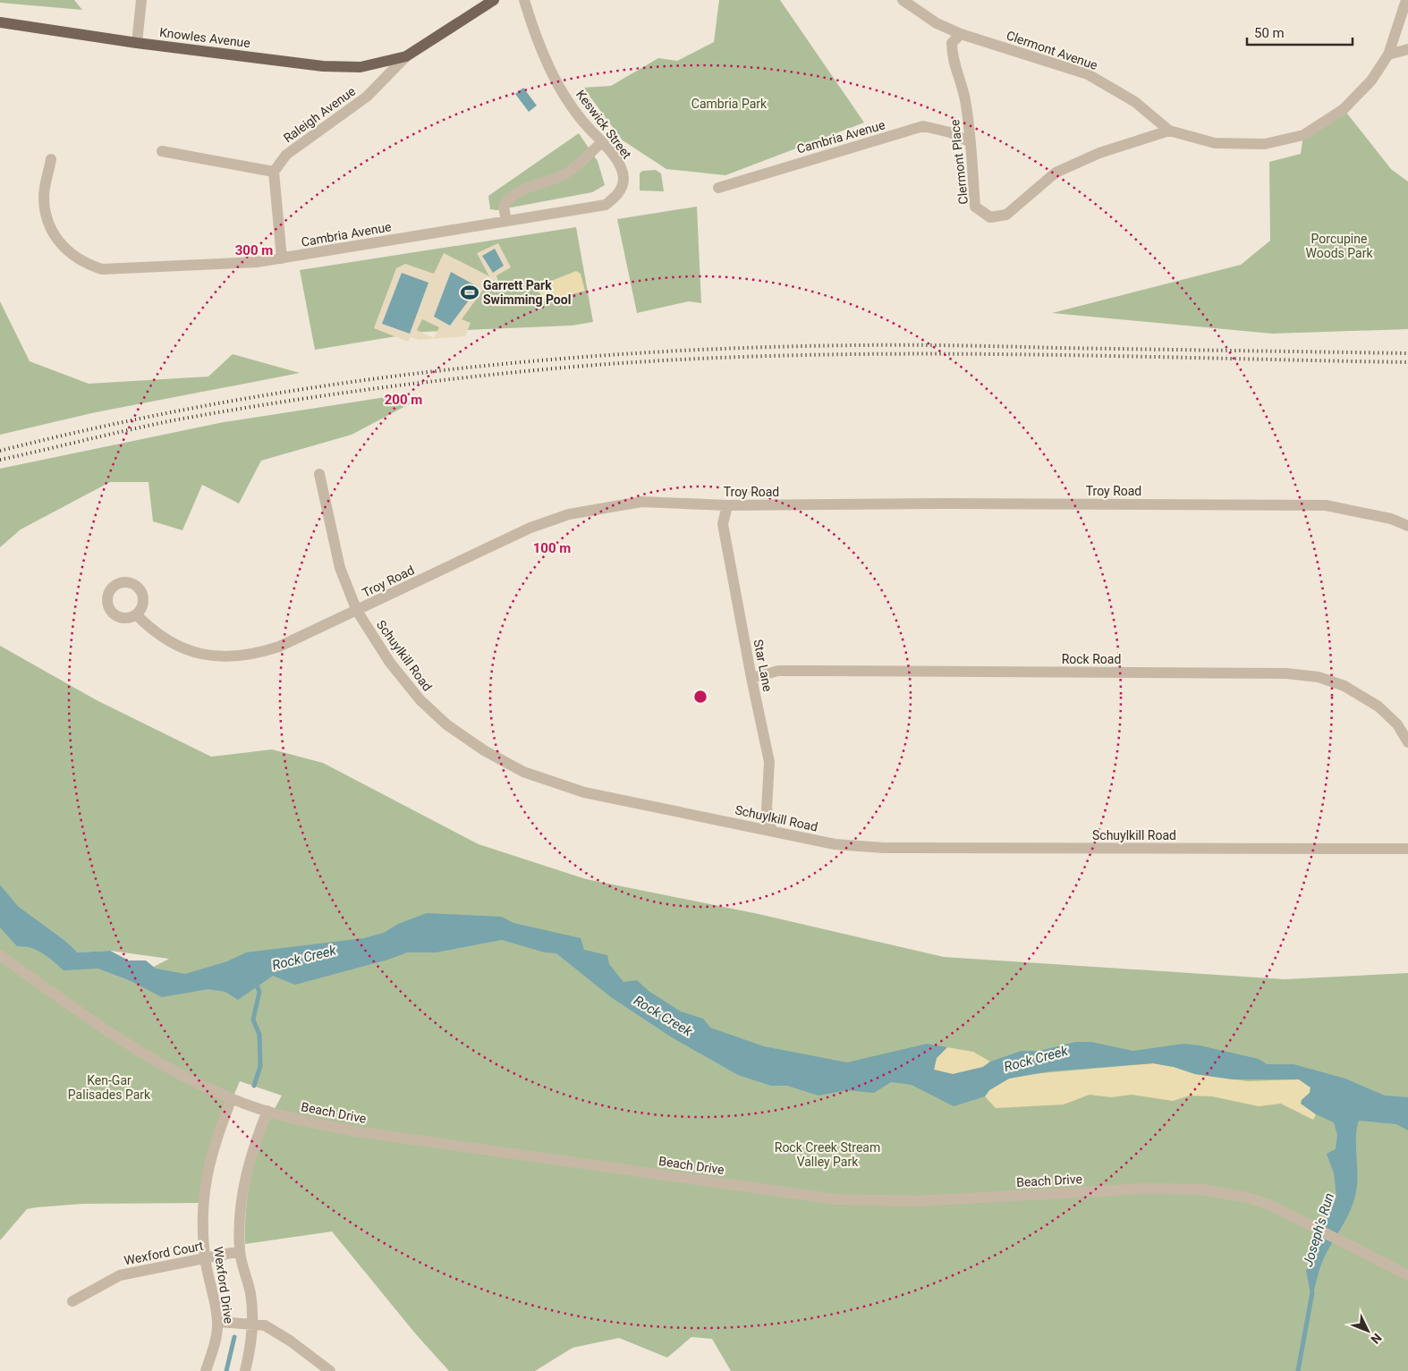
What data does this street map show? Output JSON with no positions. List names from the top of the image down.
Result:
{
  "streets": {
    "main road": ["Knowles Avenue"],
    "street": [
      "Clermont Avenue",
      "Raleigh Avenue",
      "Keswick Street",
      "Cambria Avenue",
      "Clermont Place",
      "Troy Road",
      "Schuylkill Road",
      "Rock Road",
      "Star Lane",
      "Beach Drive",
      "Wexford Court",
      "Wexford Drive"
    ]
  },
  "crossings": [
    ["Knowles Avenue", "Raleigh Avenue"],
    ["Clermont Avenue", "Clermont Place"],
    ["Keswick Street", "Cambria Avenue"],
    ["Cambria Avenue", "Clermont Place"],
    ["Troy Road", "Schuylkill Road"],
    ["Troy Road", "Star Lane"],
    ["Schuylkill Road", "Star Lane"],
    ["Rock Road", "Star Lane"],
    ["Beach Drive", "Wexford Drive"],
    ["Wexford Court", "Wexford Drive"]
  ],
  "water": ["Rock Creek", "Joseph's Run"],
  "parks": [
    "Cambria Park",
    "Porcupine Woods Park",
    "Ken-Gar Palisades Park",
    "Rock Creek Stream Valley Park"
  ],
  "places": {
    "sports": ["Garrett Park Swimming Pool"]
  },
  "scale_bar": "50 m",
  "north": "bottom right",
  "rings": ["300 m", "200 m", "100 m"]
}
